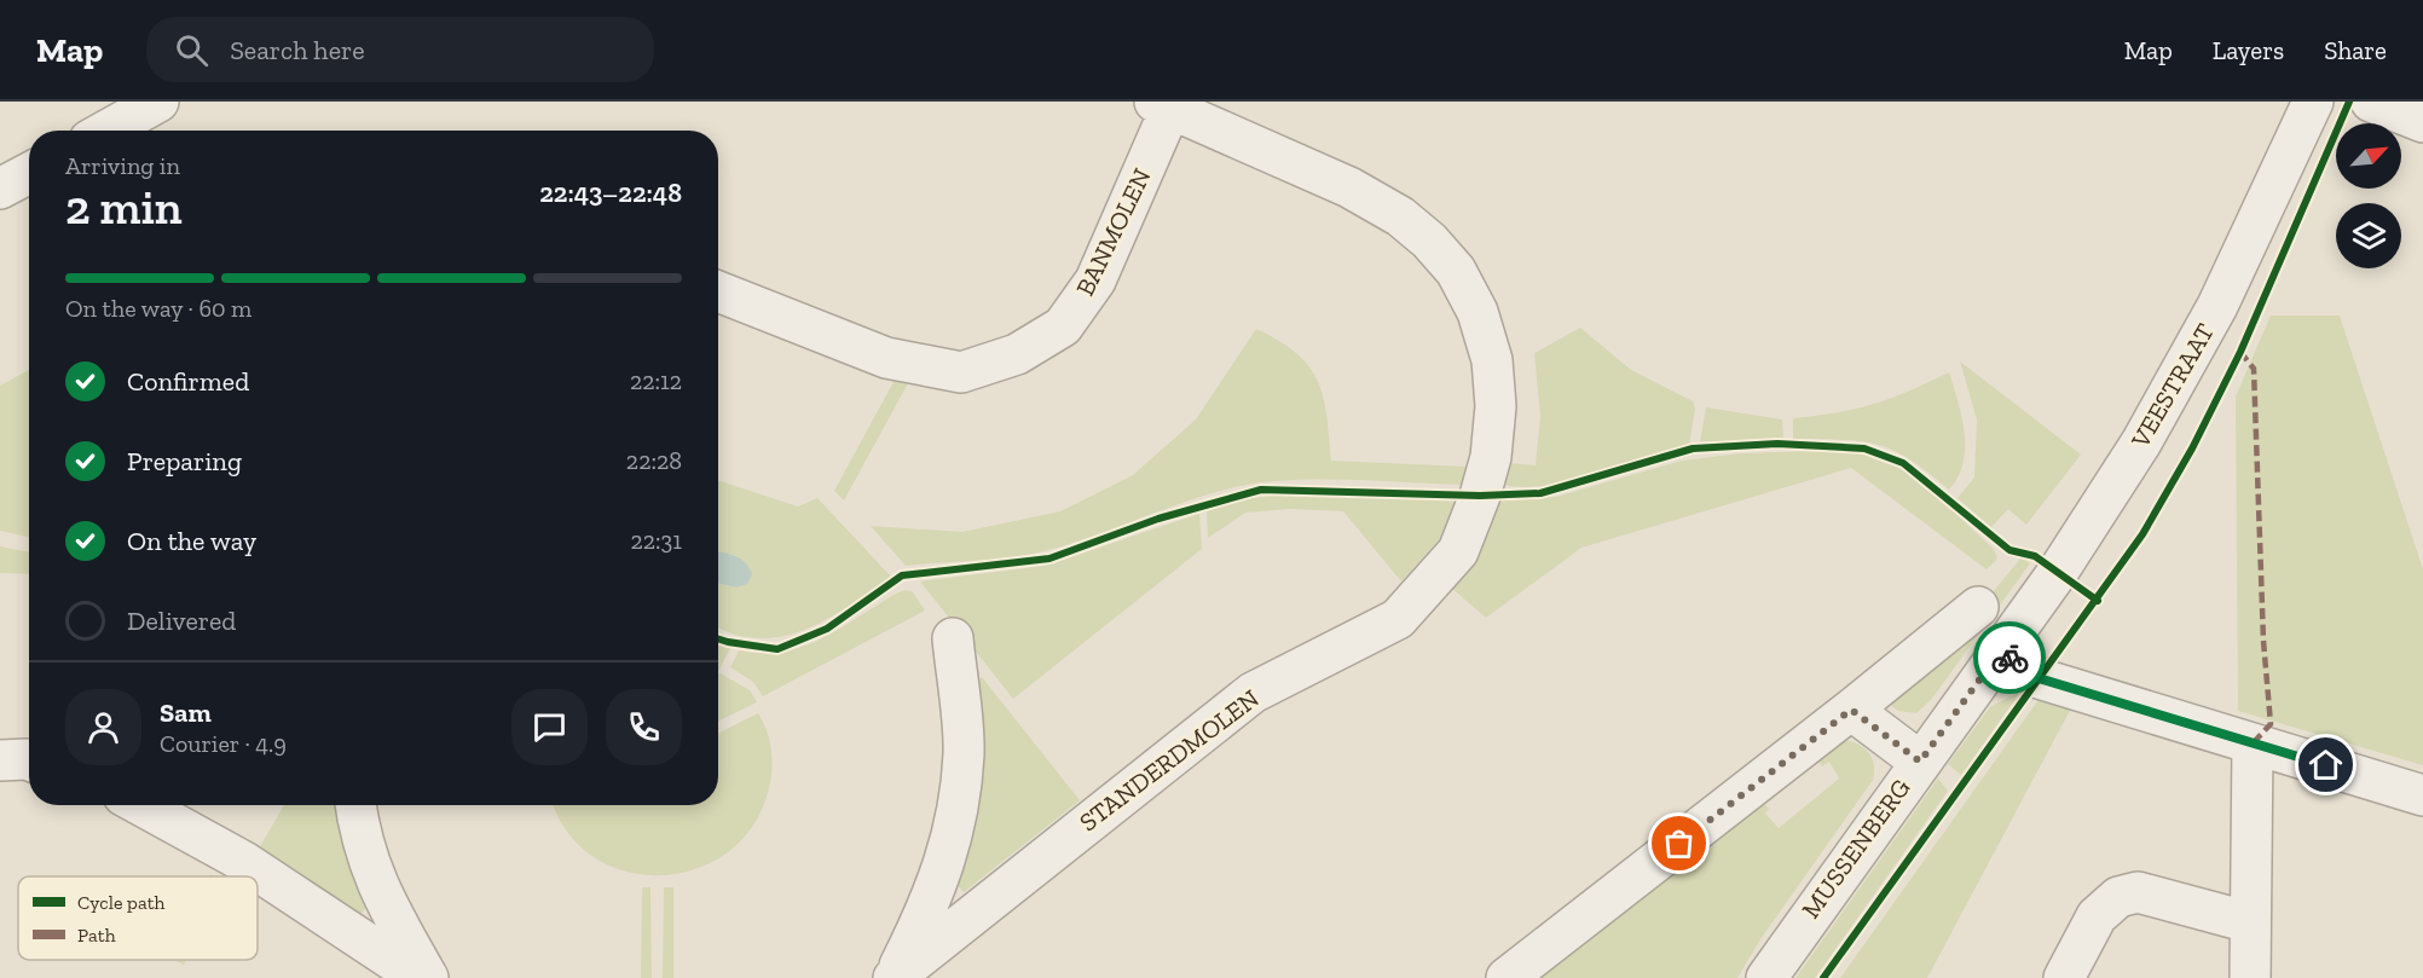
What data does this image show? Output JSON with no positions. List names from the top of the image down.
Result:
{
  "streets": {
    "street": [
      "BANMOLEN",
      "VEESTRAAT",
      "STANDERDMOLEN",
      "MUSSENBERG"
    ]
  },
  "crossings": [
    ["BANMOLEN", "STANDERDMOLEN"],
    ["VEESTRAAT", "MUSSENBERG"]
  ],
  "legend": ["Cycle path", "Path"],
  "north": "top right",
  "page": {
    "header": "Map",
    "search": "Search here",
    "nav": ["Map", "Layers", "Share"],
    "heading": ["2 min", "Arriving in", "22:43–22:48"],
    "panel": ["Sam", "Courier · 4.9"],
    "bar": "On the way · 60 m",
    "list": [
      ["Confirmed", "22:12"],
      ["Preparing", "22:28"],
      ["On the way", "22:31"],
      "Delivered"
    ]
  }
}
